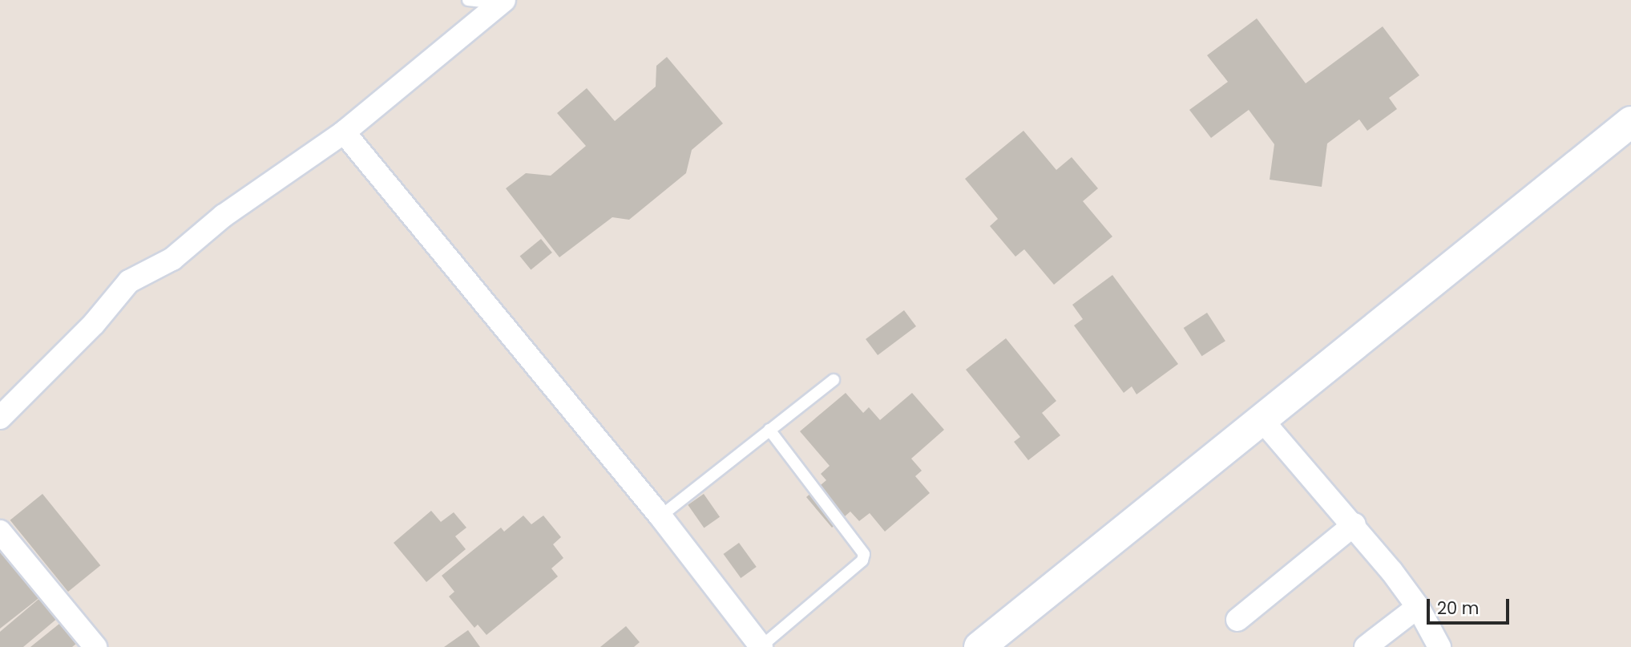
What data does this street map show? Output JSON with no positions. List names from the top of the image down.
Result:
{
  "scale_bar": "20 m"
}
